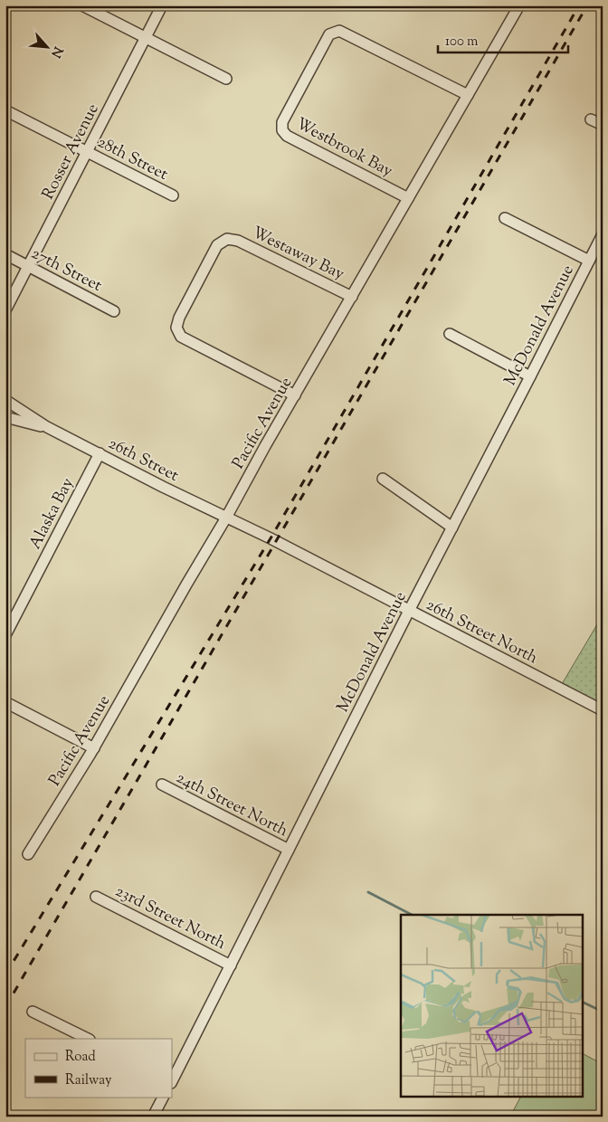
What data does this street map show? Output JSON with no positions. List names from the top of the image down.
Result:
{
  "streets": {
    "street": [
      "Westbrook Bay",
      "Rosser Avenue",
      "28th Street",
      "Westaway Bay",
      "27th Street",
      "McDonald Avenue",
      "Pacific Avenue",
      "26th Street",
      "Alaska Bay",
      "26th Street North",
      "24th Street North",
      "23rd Street North"
    ]
  },
  "crossings": [
    ["Westbrook Bay", "Pacific Avenue"],
    ["Rosser Avenue", "28th Street"],
    ["Rosser Avenue", "27th Street"],
    ["Westaway Bay", "Pacific Avenue"],
    ["McDonald Avenue", "26th Street North"],
    ["McDonald Avenue", "24th Street North"],
    ["McDonald Avenue", "23rd Street North"],
    ["Pacific Avenue", "26th Street"],
    ["Pacific Avenue", "26th Street North"],
    ["26th Street", "Alaska Bay"],
    ["26th Street", "26th Street North"]
  ],
  "legend": ["Road", "Railway"],
  "scale_bar": "100 m",
  "north": "bottom right"
}
